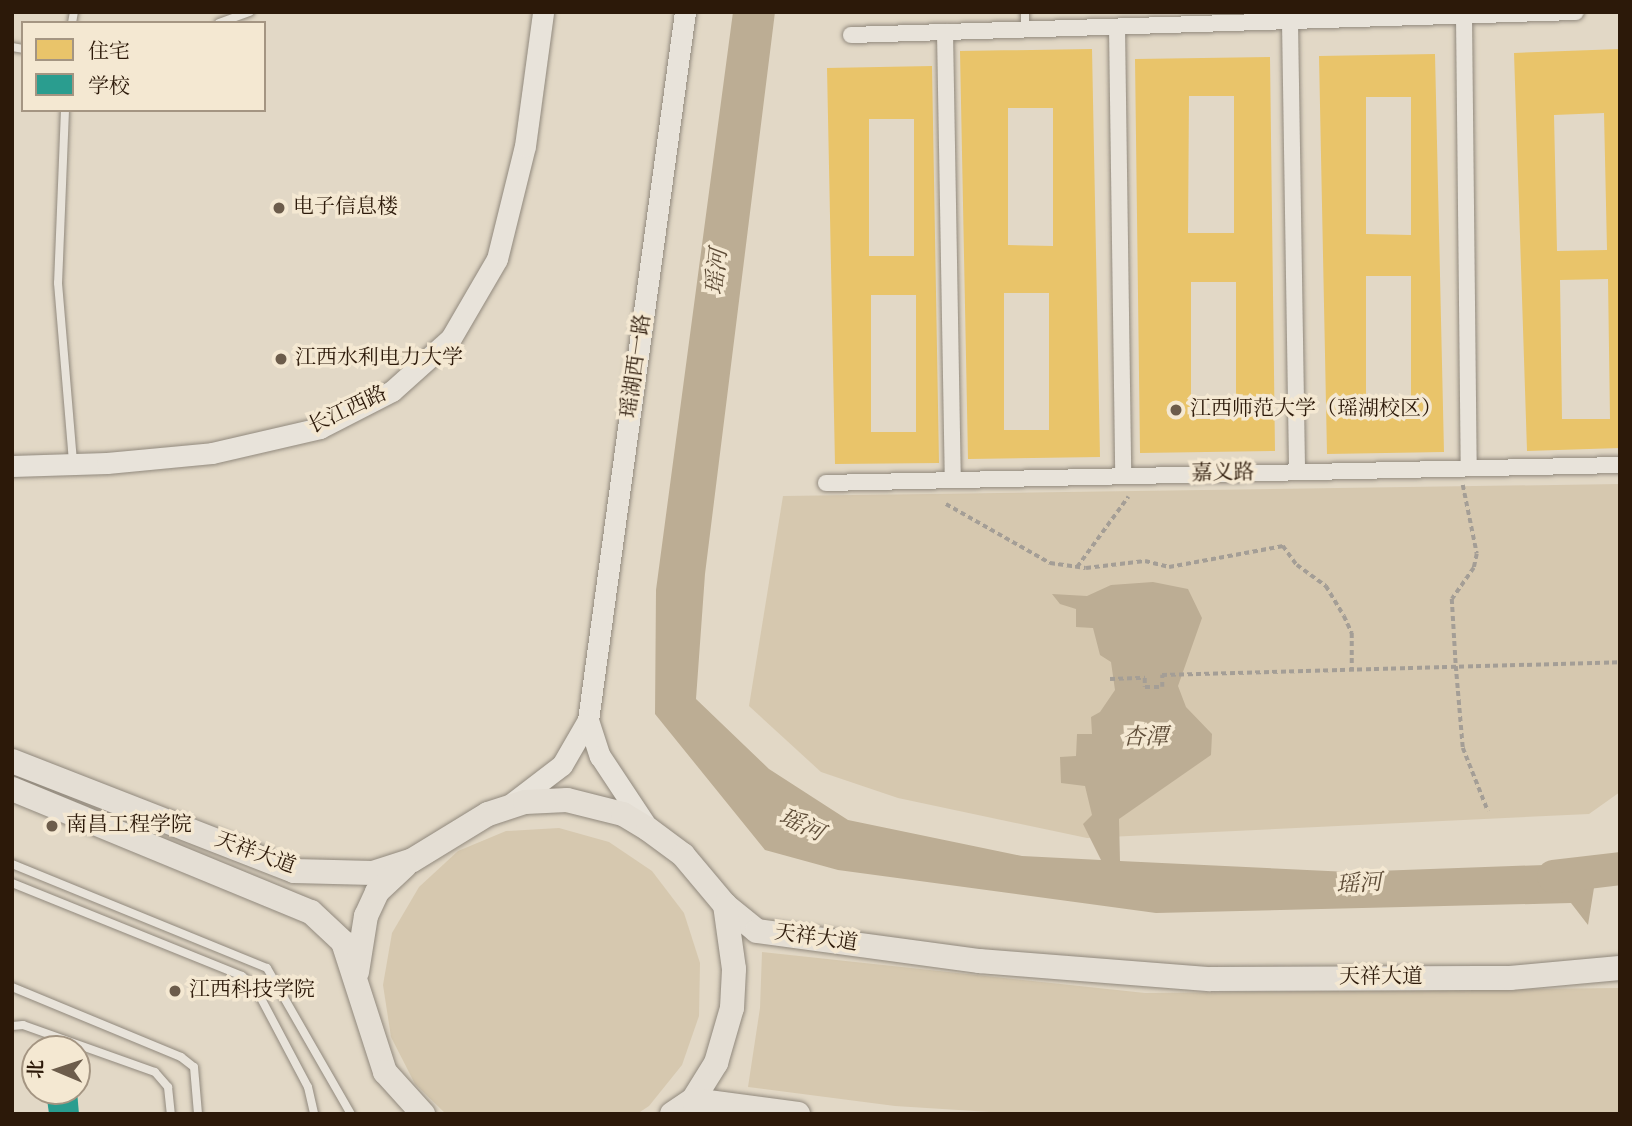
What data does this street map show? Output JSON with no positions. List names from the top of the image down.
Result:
{
  "streets": {
    "main road": ["天祥大道"],
    "street": ["瑶湖西一路", "长江西路", "嘉义路"]
  },
  "water": ["瑶河", "杏潭"],
  "places": [
    "电子信息楼",
    "江西水利电力大学",
    "江西师范大学（瑶湖校区）",
    "南昌工程学院",
    "江西科技学院"
  ],
  "legend": ["住宅", "学校"],
  "north": "left"
}
